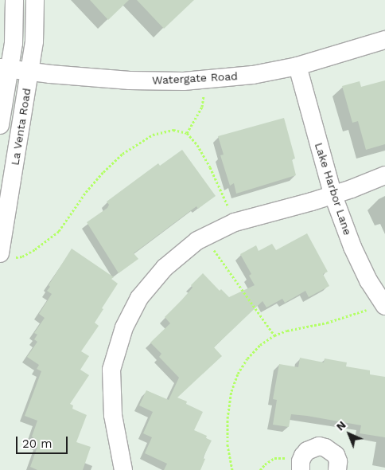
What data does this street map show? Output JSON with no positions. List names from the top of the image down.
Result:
{
  "streets": {
    "street": ["Watergate Road", "La Venta Road", "Lake Harbor Lane"]
  },
  "crossings": [
    ["Watergate Road", "La Venta Road"],
    ["Watergate Road", "Lake Harbor Lane"]
  ],
  "scale_bar": "20 m",
  "north": "top left"
}
